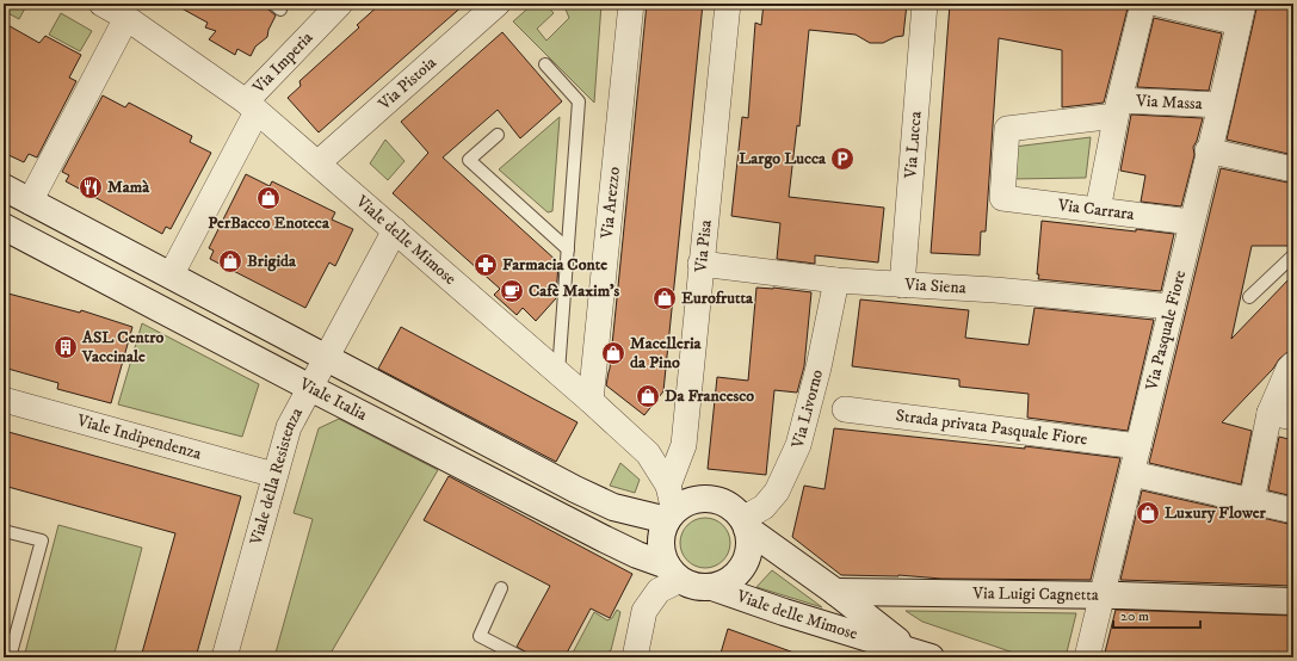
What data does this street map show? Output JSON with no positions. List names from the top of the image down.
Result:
{
  "streets": {
    "main road": ["Viale delle Mimose", "Viale Italia", "Via Luigi Cagnetta"],
    "street": [
      "Via Imperia",
      "Via Pistoia",
      "Via Massa",
      "Via Lucca",
      "Via Arezzo",
      "Via Carrara",
      "Via Pisa",
      "Via Siena",
      "Via Pasquale Fiore",
      "Via Livorno",
      "Strada privata Pasquale Fiore",
      "Viale Indipendenza",
      "Viale della Resistenza"
    ]
  },
  "crossings": [
    ["Via Imperia", "Viale delle Mimose"],
    ["Via Imperia", "Viale Italia"],
    ["Via Pistoia", "Viale delle Mimose"],
    ["Via Massa", "Via Carrara"],
    ["Via Massa", "Via Pasquale Fiore"],
    ["Via Lucca", "Via Siena"],
    ["Via Arezzo", "Viale delle Mimose"],
    ["Via Carrara", "Via Pasquale Fiore"],
    ["Viale delle Mimose", "Via Pisa"],
    ["Viale delle Mimose", "Viale Italia"],
    ["Viale delle Mimose", "Via Livorno"],
    ["Viale delle Mimose", "Viale della Resistenza"],
    ["Viale delle Mimose", "Via Luigi Cagnetta"],
    ["Via Pisa", "Via Siena"],
    ["Via Siena", "Via Pasquale Fiore"],
    ["Via Siena", "Via Livorno"],
    ["Via Pasquale Fiore", "Strada privata Pasquale Fiore"],
    ["Via Pasquale Fiore", "Via Luigi Cagnetta"],
    ["Viale Italia", "Via Livorno"],
    ["Viale Italia", "Viale della Resistenza"],
    ["Viale Indipendenza", "Viale della Resistenza"]
  ],
  "places": {
    "parking": ["Largo Lucca"],
    "restaurant": ["Mamà"],
    "shop": [
      "PerBacco Enoteca",
      "Brigida",
      "Eurofrutta",
      "Macelleria da Pino",
      "Da Francesco",
      "Luxury Flower"
    ],
    "pharmacy": ["Farmacia Conte"],
    "cafe": ["Cafè Maxim's"],
    "building": ["ASL Centro Vaccinale"]
  },
  "scale_bar": "20 m"
}
